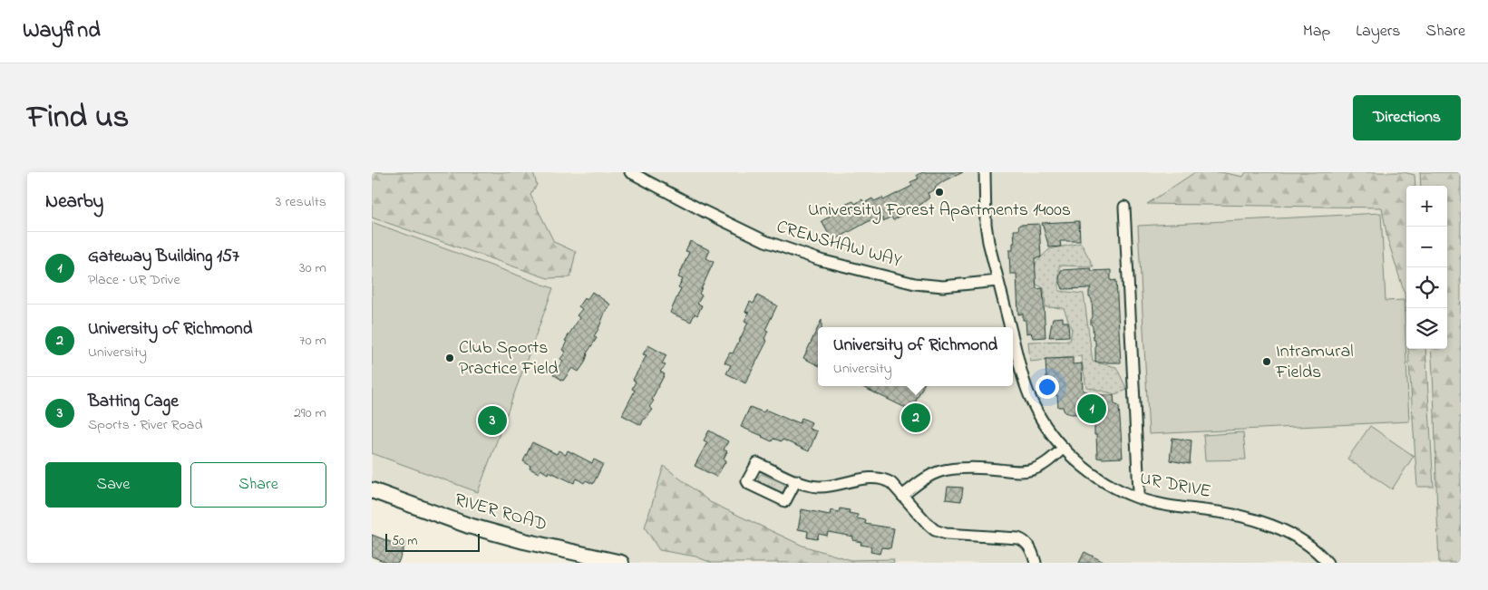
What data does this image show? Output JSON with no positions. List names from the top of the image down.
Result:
{
  "streets": {
    "main road": ["RIVER ROAD"],
    "street": ["CRENSHAW WAY", "UR DRIVE"]
  },
  "crossings": [
    ["CRENSHAW WAY", "UR DRIVE"]
  ],
  "places": ["University Forest Apartments 1400s", "Club Sports Practice Field", "Intramural Fields"],
  "scale_bar": "50 m",
  "page": {
    "header": "Wayfind",
    "nav": ["Map", "Layers", "Share"],
    "title": "Find us",
    "buttons": [
      "Directions",
      ["Save", "Share"]
    ],
    "heading": ["Nearby", "3 results"],
    "map_buttons": ["+", "−"],
    "list": [
      {
        "mark": "1",
        "name": "Gateway Building 157",
        "note": "Place · UR Drive",
        "value": "30 m"
      },
      {
        "mark": "2",
        "name": "University of Richmond",
        "note": "University",
        "value": "70 m"
      },
      {
        "mark": "3",
        "name": "Batting Cage",
        "note": "Sports · River Road",
        "value": "290 m"
      }
    ],
    "popup": ["University of Richmond", "University"],
    "pins": ["1", "2", "3"],
    "scale": "50 m"
  }
}
